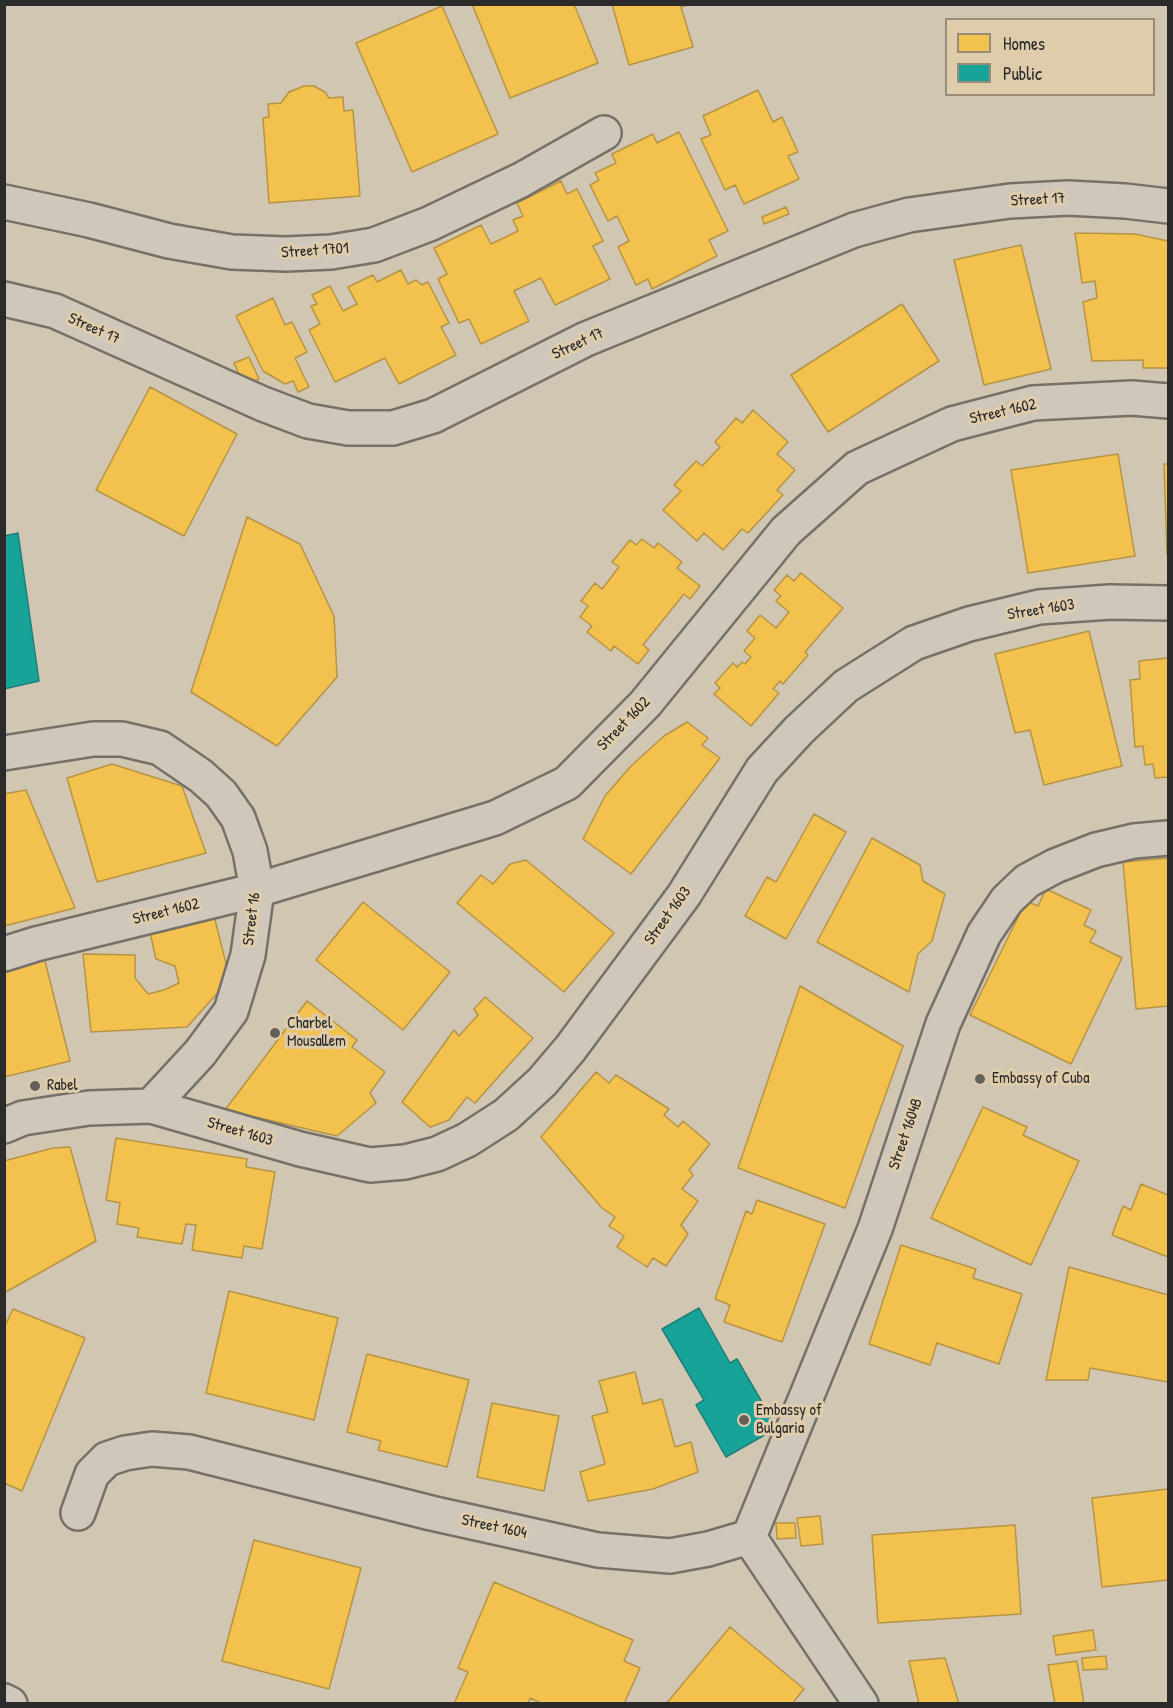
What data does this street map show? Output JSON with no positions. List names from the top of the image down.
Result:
{
  "streets": {
    "street": [
      "Street 17",
      "Street 1701",
      "Street 1602",
      "Street 1603",
      "Street 16",
      "Street 1604B",
      "Street 1604"
    ]
  },
  "crossings": [
    ["Street 1602", "Street 16"],
    ["Street 1603", "Street 16"],
    ["Street 1604B", "Street 1604"]
  ],
  "places": [
    "Charbel Mousallem",
    "Embassy of Cuba",
    "Rabel",
    "Embassy of Bulgaria"
  ],
  "legend": ["Homes", "Public"]
}
